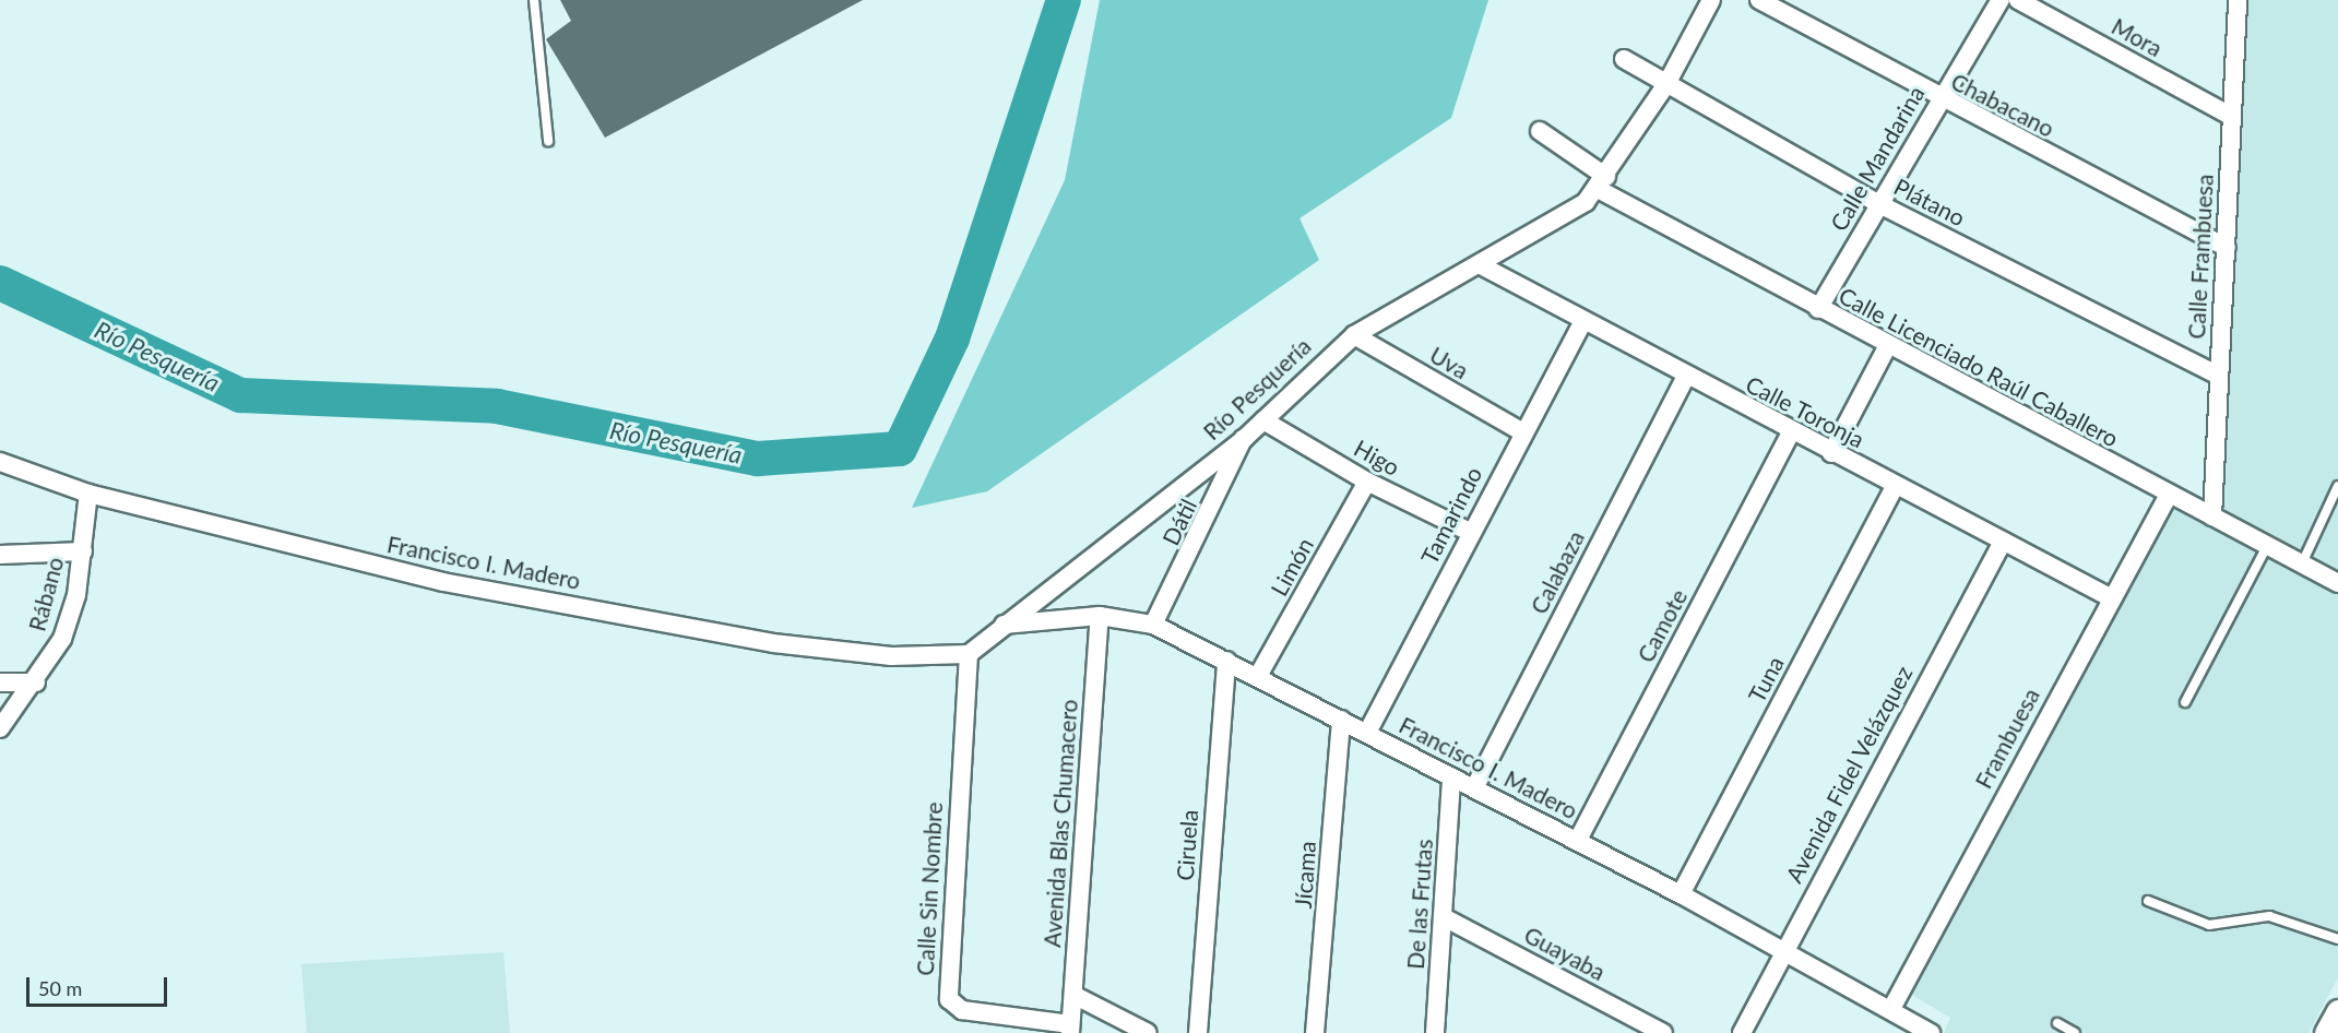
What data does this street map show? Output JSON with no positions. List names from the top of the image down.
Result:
{
  "streets": {
    "street": [
      "Mora",
      "Chabacano",
      "Calle Mandarina",
      "Plátano",
      "Calle Frambuesa",
      "Uva",
      "Calle Licenciado Raúl Caballero",
      "Río Pesquería",
      "Calle Toronja",
      "Higo",
      "Tamarindo",
      "Dátil",
      "Francisco I. Madero",
      "Limón",
      "Calabaza",
      "Rábano",
      "Camote",
      "Tuna",
      "Frambuesa",
      "Avenida Fidel Velázquez",
      "Avenida Blas Chumacero",
      "Ciruela",
      "Jícama",
      "Calle Sin Nombre",
      "De las Frutas",
      "Guayaba"
    ]
  },
  "crossings": [
    ["Mora", "Calle Frambuesa"],
    ["Chabacano", "Calle Mandarina"],
    ["Chabacano", "Calle Frambuesa"],
    ["Calle Mandarina", "Plátano"],
    ["Calle Mandarina", "Calle Licenciado Raúl Caballero"],
    ["Plátano", "Calle Frambuesa"],
    ["Plátano", "Río Pesquería"],
    ["Calle Frambuesa", "Calle Licenciado Raúl Caballero"],
    ["Uva", "Río Pesquería"],
    ["Uva", "Tamarindo"],
    ["Calle Licenciado Raúl Caballero", "Río Pesquería"],
    ["Calle Licenciado Raúl Caballero", "Frambuesa"],
    ["Río Pesquería", "Calle Toronja"],
    ["Río Pesquería", "Higo"],
    ["Río Pesquería", "Dátil"],
    ["Río Pesquería", "Francisco I. Madero"],
    ["Río Pesquería", "Calle Sin Nombre"],
    ["Calle Toronja", "Tamarindo"],
    ["Calle Toronja", "Calabaza"],
    ["Calle Toronja", "Camote"],
    ["Calle Toronja", "Tuna"],
    ["Calle Toronja", "Frambuesa"],
    ["Calle Toronja", "Avenida Fidel Velázquez"],
    ["Higo", "Tamarindo"],
    ["Higo", "Limón"],
    ["Tamarindo", "Francisco I. Madero"],
    ["Dátil", "Francisco I. Madero"],
    ["Francisco I. Madero", "Limón"],
    ["Francisco I. Madero", "Calabaza"],
    ["Francisco I. Madero", "Rábano"],
    ["Francisco I. Madero", "Camote"],
    ["Francisco I. Madero", "Tuna"],
    ["Francisco I. Madero", "Frambuesa"],
    ["Francisco I. Madero", "Avenida Fidel Velázquez"],
    ["Francisco I. Madero", "Avenida Blas Chumacero"],
    ["Francisco I. Madero", "Ciruela"],
    ["Francisco I. Madero", "Jícama"],
    ["Francisco I. Madero", "Calle Sin Nombre"],
    ["Francisco I. Madero", "De las Frutas"],
    ["Avenida Blas Chumacero", "Calle Sin Nombre"],
    ["De las Frutas", "Guayaba"]
  ],
  "water": ["Río Pesquería"],
  "scale_bar": "50 m"
}
